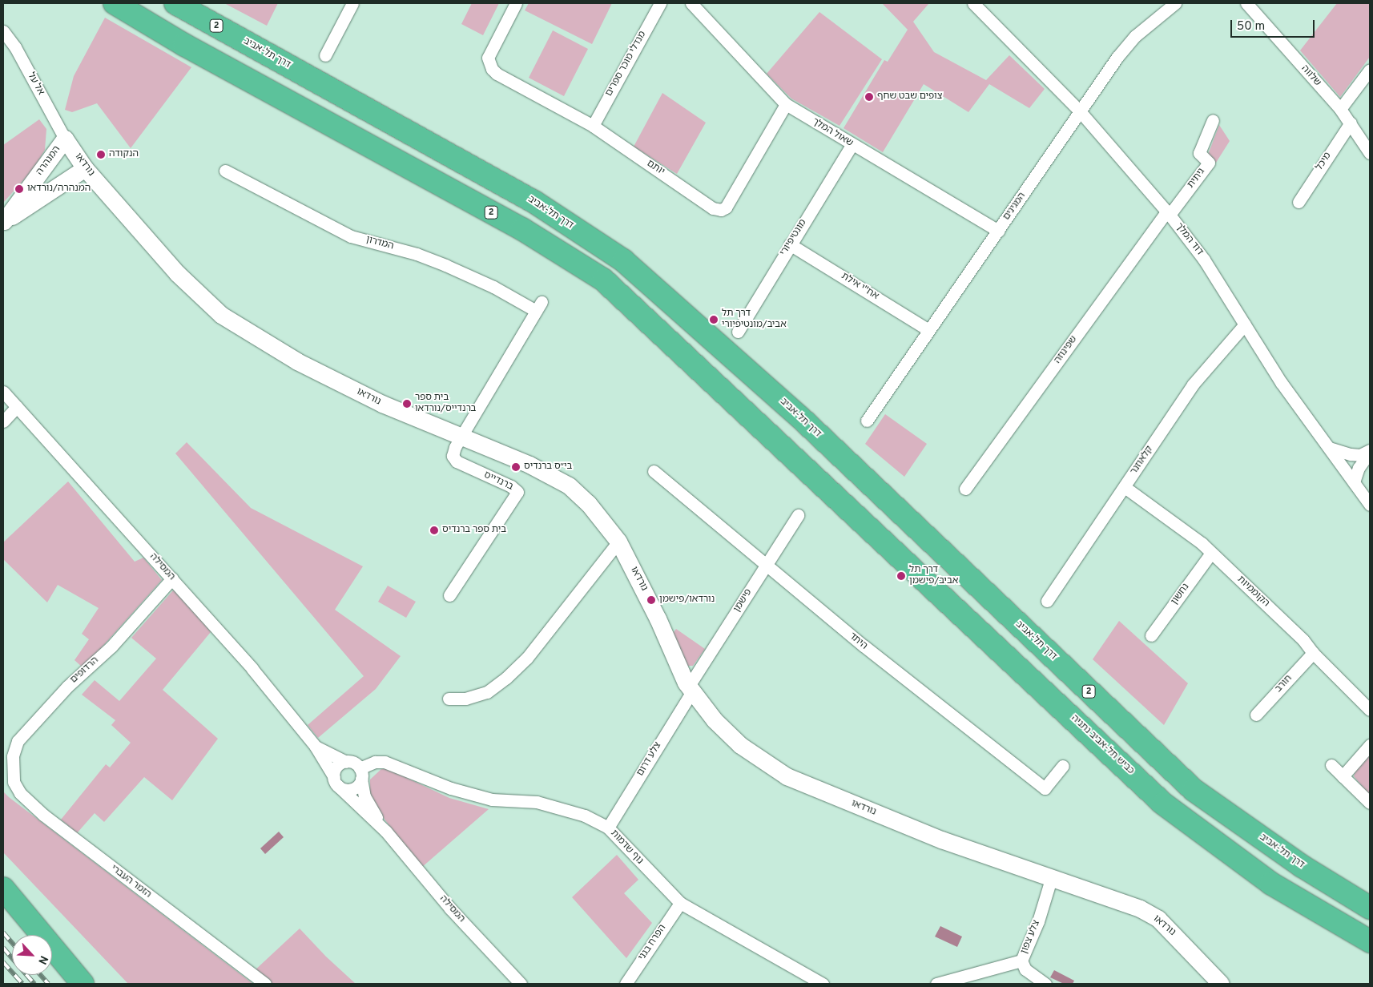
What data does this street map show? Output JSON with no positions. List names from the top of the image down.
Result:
{
  "streets": {
    "highway": ["2", "דרך תל-אביב", "כביש תל-אביב נתניה"],
    "street": [
      "מנדלי מוכר ספרים",
      "שלווה",
      "אל על",
      "שאול המלך",
      "המנהרה",
      "מיכל",
      "נורדאו",
      "יותם",
      "גיתית",
      "המגינים",
      "מונטיפיורי",
      "דוד המלך",
      "המדרון",
      "אח''י אילת",
      "שפינוזה",
      "קלאוזנר",
      "ברנדייס",
      "המסילה",
      "הקוממיות",
      "נחשון",
      "פישמן",
      "היתד",
      "הרדופים",
      "חורב",
      "צלע דרום",
      "נוף שדמות",
      "הזמר העברי",
      "צלע צפון",
      "הפרח בגני"
    ]
  },
  "crossings": [
    ["מנדלי מוכר ספרים", "יותם"],
    ["שלווה", "מיכל"],
    ["אל על", "המנהרה"],
    ["אל על", "נורדאו"],
    ["שאול המלך", "יותם"],
    ["שאול המלך", "המגינים"],
    ["שאול המלך", "מונטיפיורי"],
    ["המנהרה", "נורדאו"],
    ["נורדאו", "המדרון"],
    ["נורדאו", "ברנדייס"],
    ["נורדאו", "פישמן"],
    ["נורדאו", "צלע דרום"],
    ["נורדאו", "צלע צפון"],
    ["גיתית", "דוד המלך"],
    ["גיתית", "שפינוזה"],
    ["המגינים", "דוד המלך"],
    ["המגינים", "אח''י אילת"],
    ["מונטיפיורי", "אח''י אילת"],
    ["דוד המלך", "שפינוזה"],
    ["דוד המלך", "קלאוזנר"],
    ["המדרון", "ברנדייס"],
    ["קלאוזנר", "הקוממיות"],
    ["המסילה", "הרדופים"],
    ["המסילה", "נוף שדמות"],
    ["הקוממיות", "נחשון"],
    ["הקוממיות", "חורב"],
    ["פישמן", "היתד"],
    ["פישמן", "צלע דרום"],
    ["הרדופים", "הזמר העברי"],
    ["צלע דרום", "נוף שדמות"],
    ["נוף שדמות", "הפרח בגני"]
  ],
  "places": [
    "צופים שבט שחף",
    "הנקודה",
    "המנהרה/נורדאו",
    "דרך תל אביב/מונטיפיורי",
    "בית ספר ברנדייס/נורדאו",
    "בי״ס ברנדיס",
    "בית ספר ברנדיס",
    "דרך תל אביב/פישמן",
    "נורדאו/פישמן"
  ],
  "scale_bar": "50 m",
  "north": "bottom right"
}
